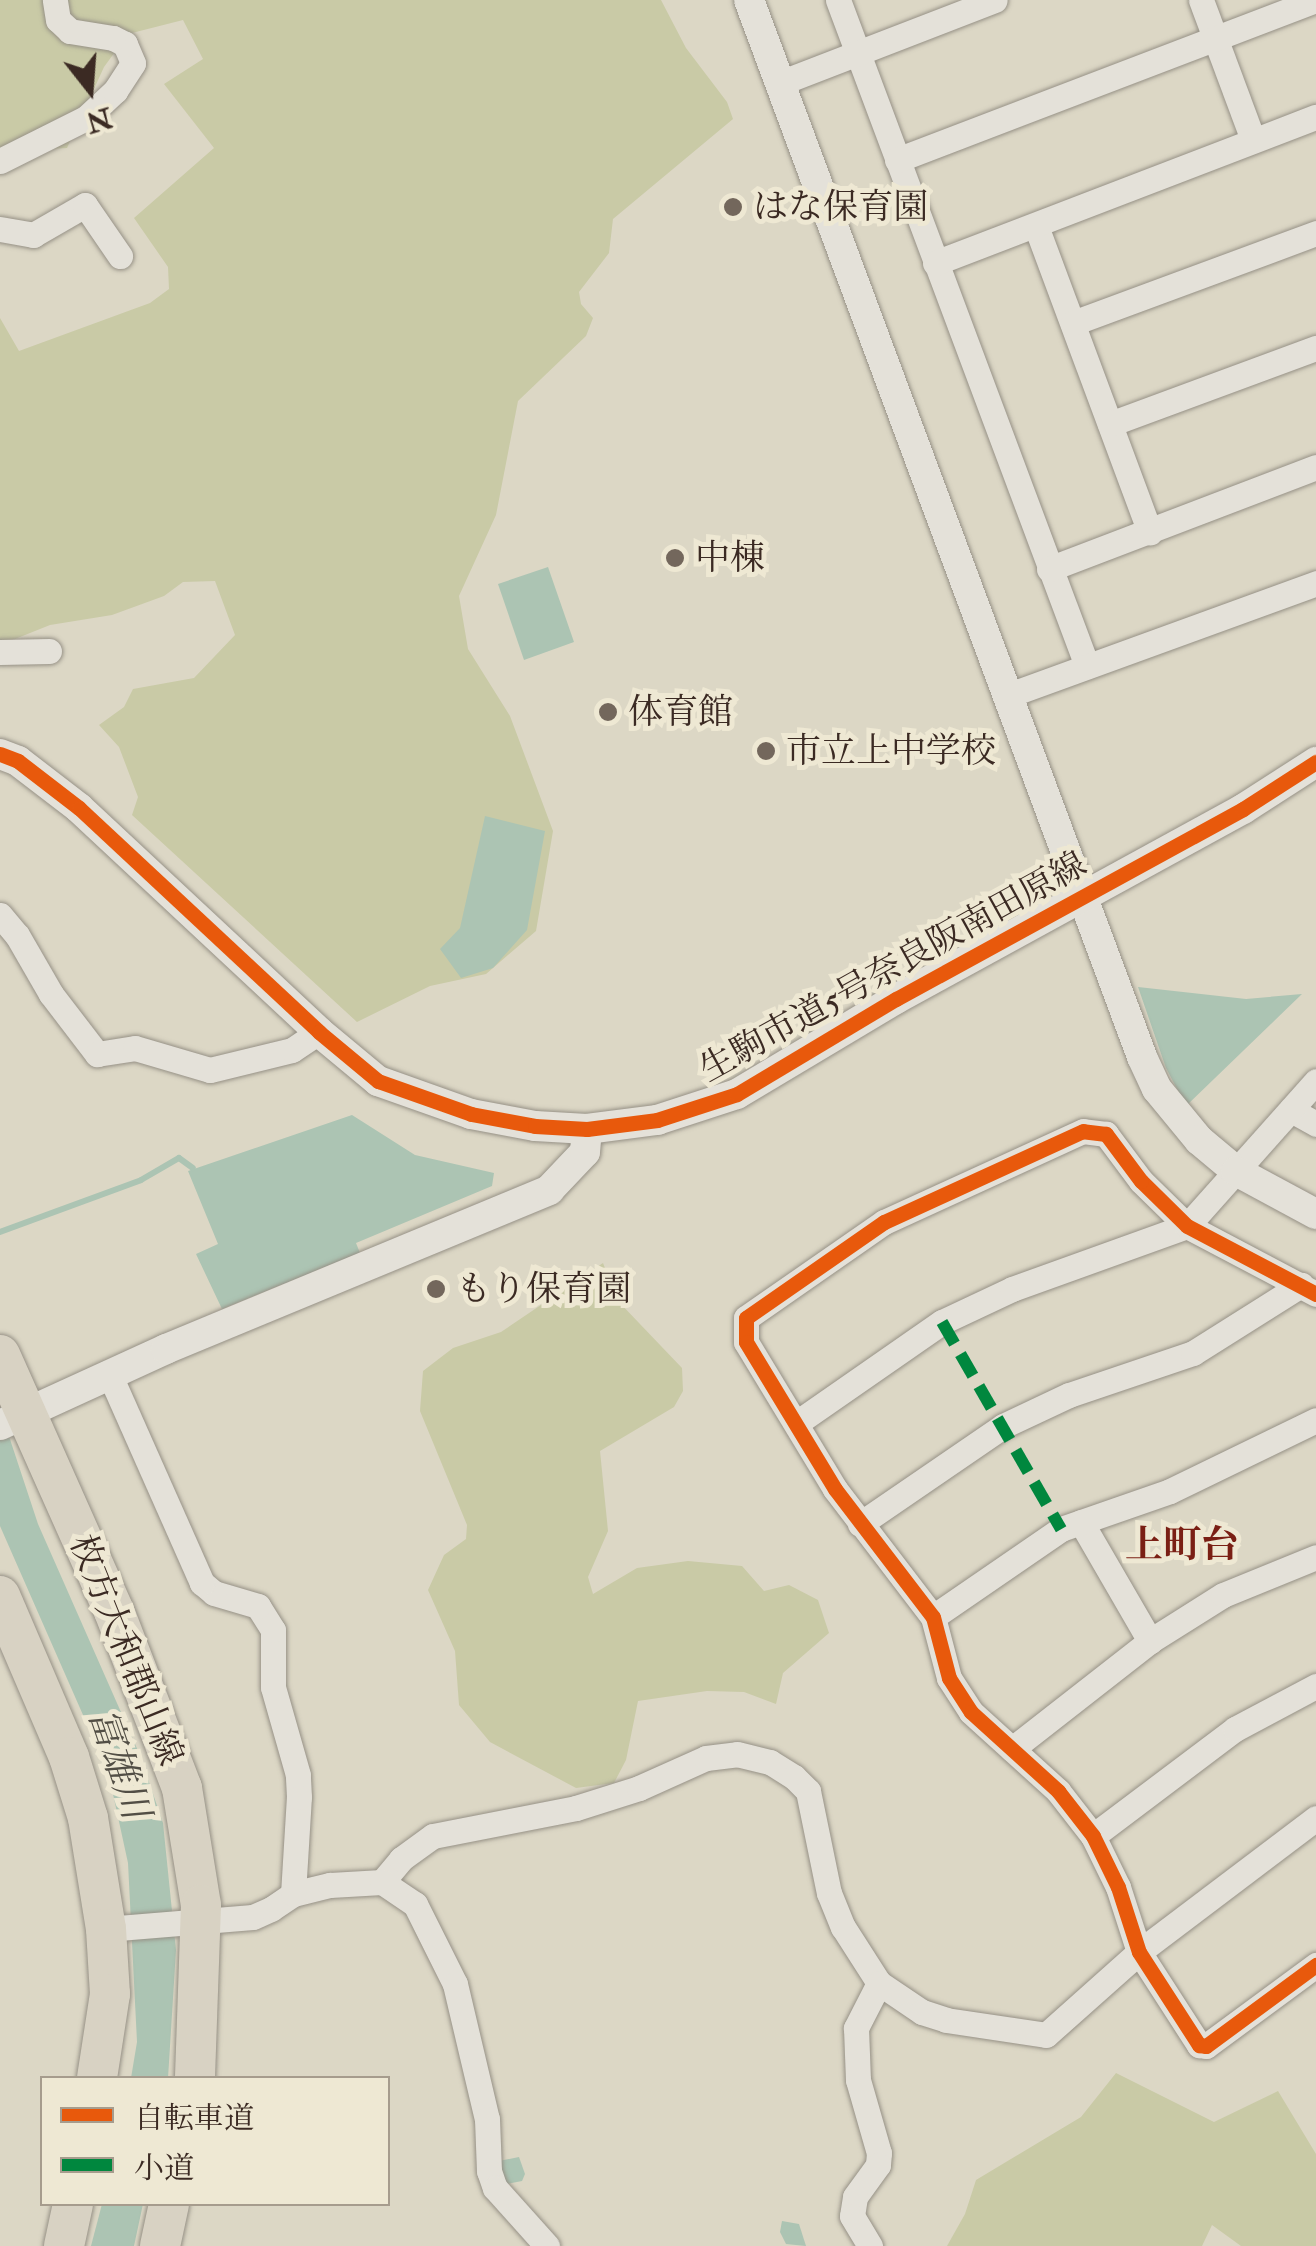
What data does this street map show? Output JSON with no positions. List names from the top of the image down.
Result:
{
  "streets": {
    "main road": ["枚方大和郡山線"],
    "street": ["生駒市道5号奈良阪南田原線"]
  },
  "districts": ["上町台"],
  "water": ["富雄川"],
  "places": [
    "はな保育園",
    "中棟",
    "体育館",
    "市立上中学校",
    "もり保育園"
  ],
  "legend": ["自転車道", "小道"],
  "north": "bottom"
}
